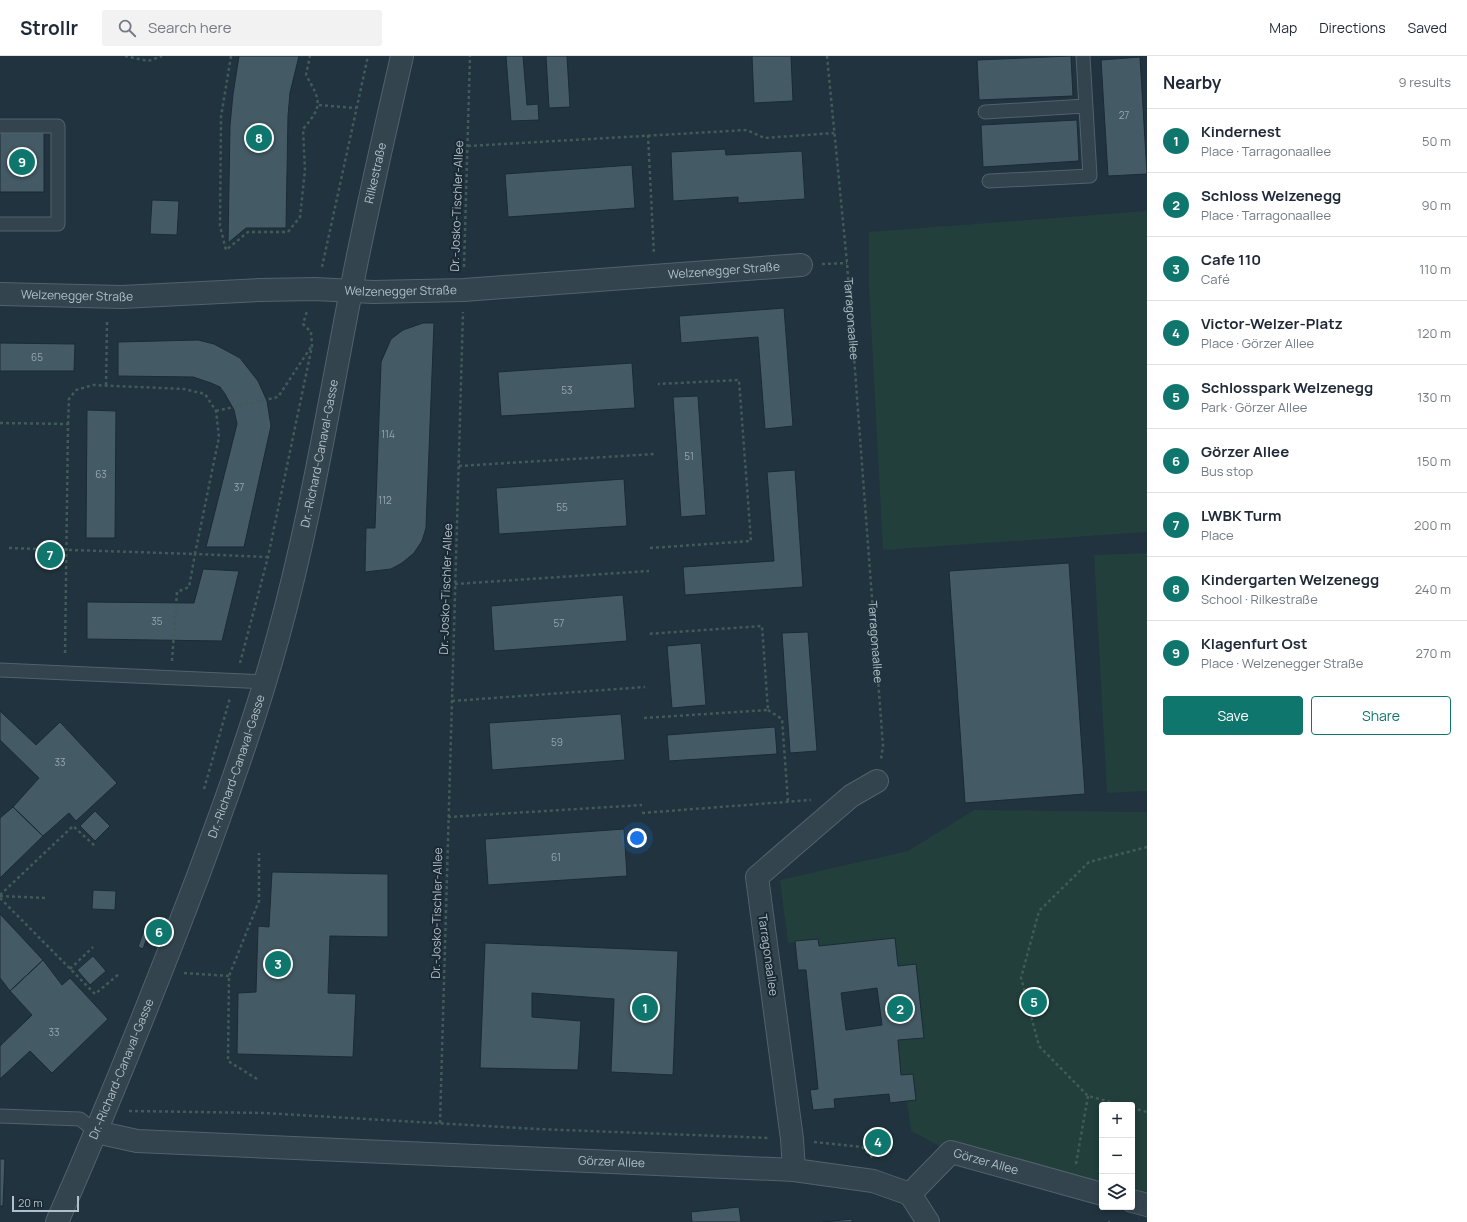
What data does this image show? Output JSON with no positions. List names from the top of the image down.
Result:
{
  "streets": {
    "street": [
      "Rilkestraße",
      "Welzenegger Straße",
      "Tarragonaallee",
      "Dr.-Richard-Canaval-Gasse",
      "Görzer Allee"
    ],
    "path": ["Dr.-Josko-Tischler-Allee"]
  },
  "crossings": [
    ["Rilkestraße", "Welzenegger Straße"],
    ["Rilkestraße", "Dr.-Richard-Canaval-Gasse"],
    ["Dr.-Josko-Tischler-Allee", "Welzenegger Straße"],
    ["Welzenegger Straße", "Dr.-Richard-Canaval-Gasse"],
    ["Tarragonaallee", "Görzer Allee"],
    ["Dr.-Richard-Canaval-Gasse", "Görzer Allee"]
  ],
  "house_numbers": [
    "27",
    "65",
    "53",
    "114",
    "51",
    "63",
    "37",
    "112",
    "55",
    "35",
    "57",
    "59",
    "33",
    "61",
    "33"
  ],
  "scale_bar": "20 m",
  "page": {
    "header": "Strollr",
    "search": "Search here",
    "nav": ["Map", "Directions", "Saved"],
    "heading": ["Nearby", "9 results"],
    "list": [
      {
        "mark": "1",
        "name": "Kindernest",
        "note": "Place · Tarragonaallee",
        "value": "50 m"
      },
      {
        "mark": "2",
        "name": "Schloss Welzenegg",
        "note": "Place · Tarragonaallee",
        "value": "90 m"
      },
      {
        "mark": "3",
        "name": "Cafe 110",
        "note": "Café",
        "value": "110 m"
      },
      {
        "mark": "4",
        "name": "Victor-Welzer-Platz",
        "note": "Place · Görzer Allee",
        "value": "120 m"
      },
      {
        "mark": "5",
        "name": "Schlosspark Welzenegg",
        "note": "Park · Görzer Allee",
        "value": "130 m"
      },
      {
        "mark": "6",
        "name": "Görzer Allee",
        "note": "Bus stop",
        "value": "150 m"
      },
      {
        "mark": "7",
        "name": "LWBK Turm",
        "note": "Place",
        "value": "200 m"
      },
      {
        "mark": "8",
        "name": "Kindergarten Welzenegg",
        "note": "School · Rilkestraße",
        "value": "240 m"
      },
      {
        "mark": "9",
        "name": "Klagenfurt Ost",
        "note": "Place · Welzenegger Straße",
        "value": "270 m"
      }
    ],
    "pins": [
      "8",
      "9",
      "7",
      "6",
      "3",
      "5",
      "1",
      "2",
      "4"
    ],
    "buttons": ["Save", "Share"],
    "map_buttons": ["+", "−"],
    "scale": "20 m"
  }
}
